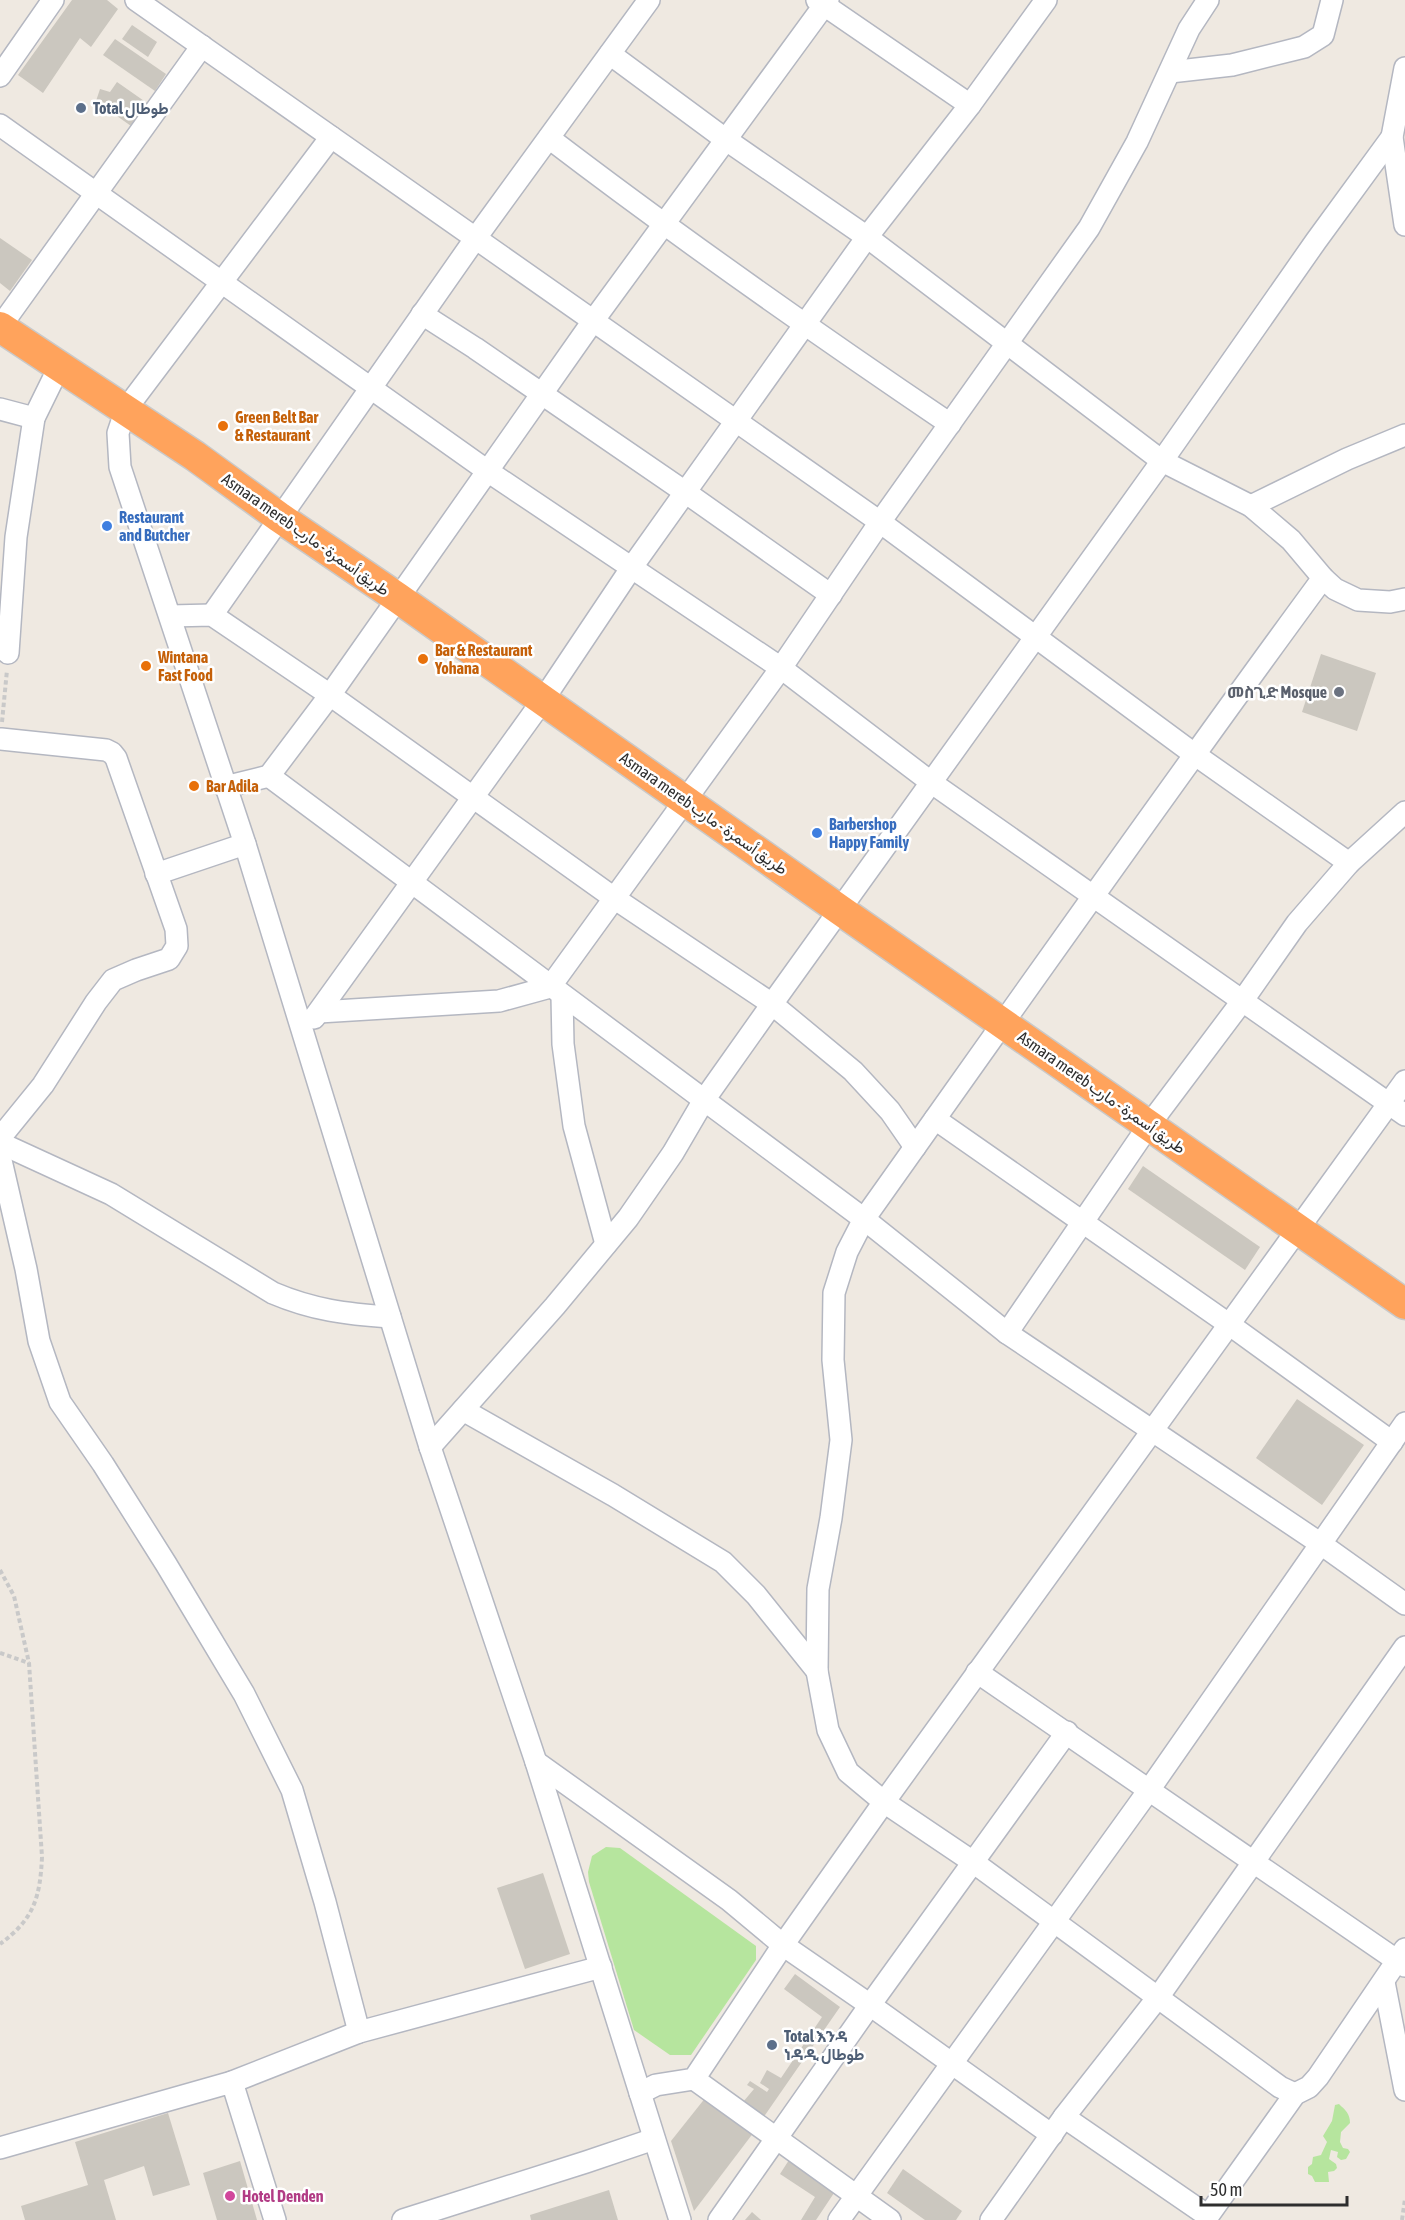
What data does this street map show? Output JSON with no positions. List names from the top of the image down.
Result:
{
  "streets": {
    "highway": ["Asmara mereb طريق أسمرة - مارب"]
  },
  "places": [
    "Total طوطال",
    "Green Belt Bar & Restaurant",
    "Restaurant and Butcher",
    "Bar & Restaurant Yohana",
    "Wintana Fast Food",
    "መስጊድ Mosque",
    "Bar Adila",
    "Barbershop Happy Family",
    "Total እንዳ ነዳዲ طوطال",
    "Hotel Denden"
  ],
  "scale_bar": "50 m"
}
